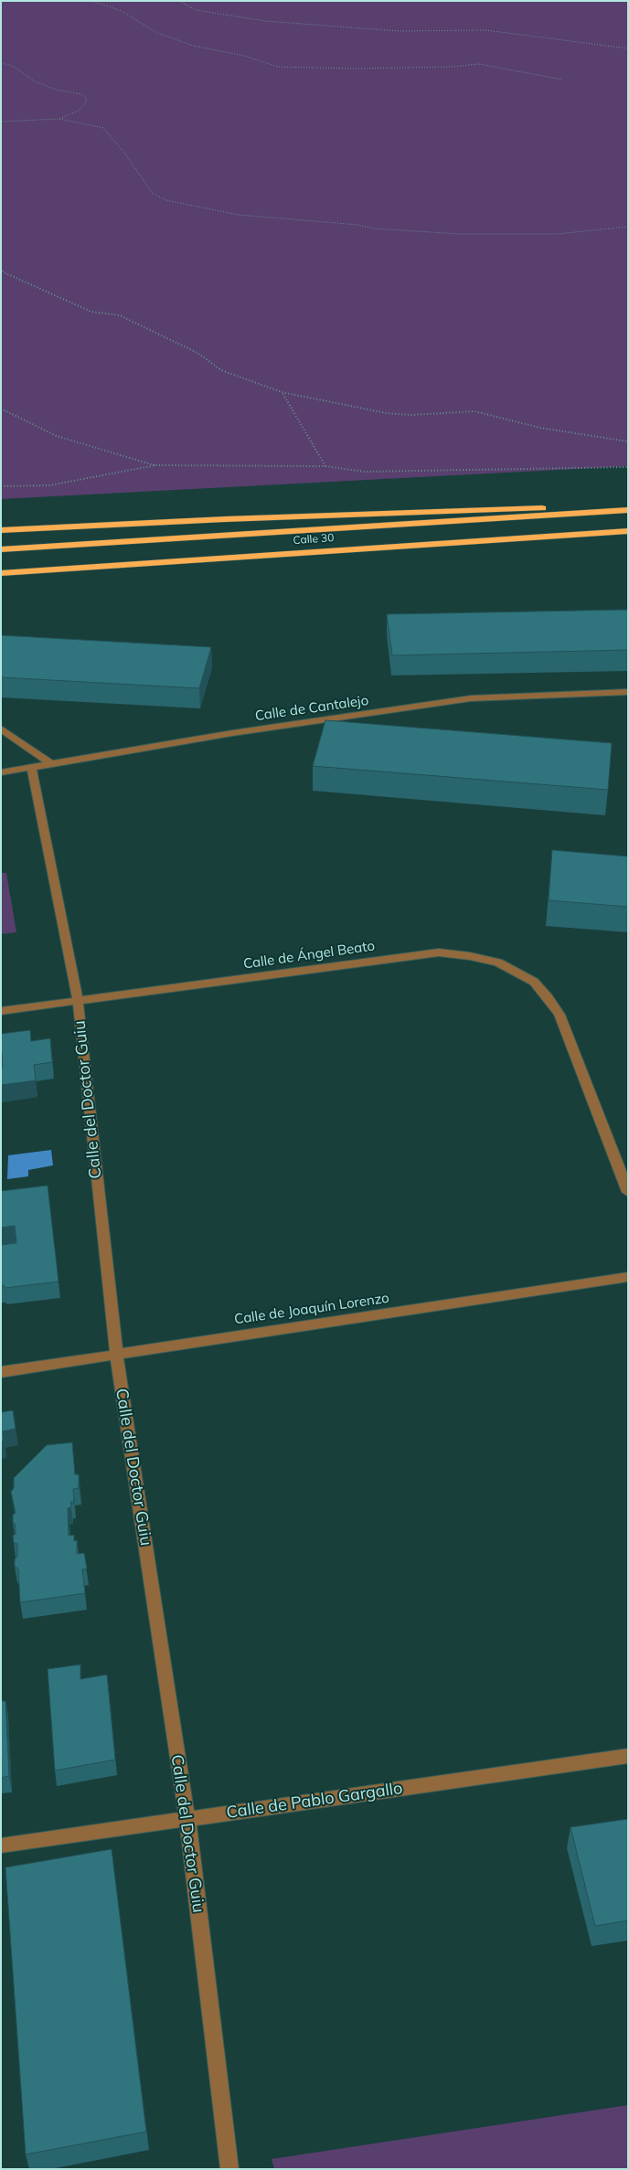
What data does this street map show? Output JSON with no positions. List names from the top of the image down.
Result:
{
  "streets": {
    "highway": ["Calle 30"],
    "street": [
      "Calle de Cantalejo",
      "Calle de Ángel Beato",
      "Calle del Doctor Guiu",
      "Calle de Joaquín Lorenzo",
      "Calle de Pablo Gargallo"
    ]
  },
  "crossings": [
    ["Calle de Cantalejo", "Calle del Doctor Guiu"],
    ["Calle de Ángel Beato", "Calle del Doctor Guiu"],
    ["Calle del Doctor Guiu", "Calle de Joaquín Lorenzo"],
    ["Calle del Doctor Guiu", "Calle de Pablo Gargallo"]
  ]
}
